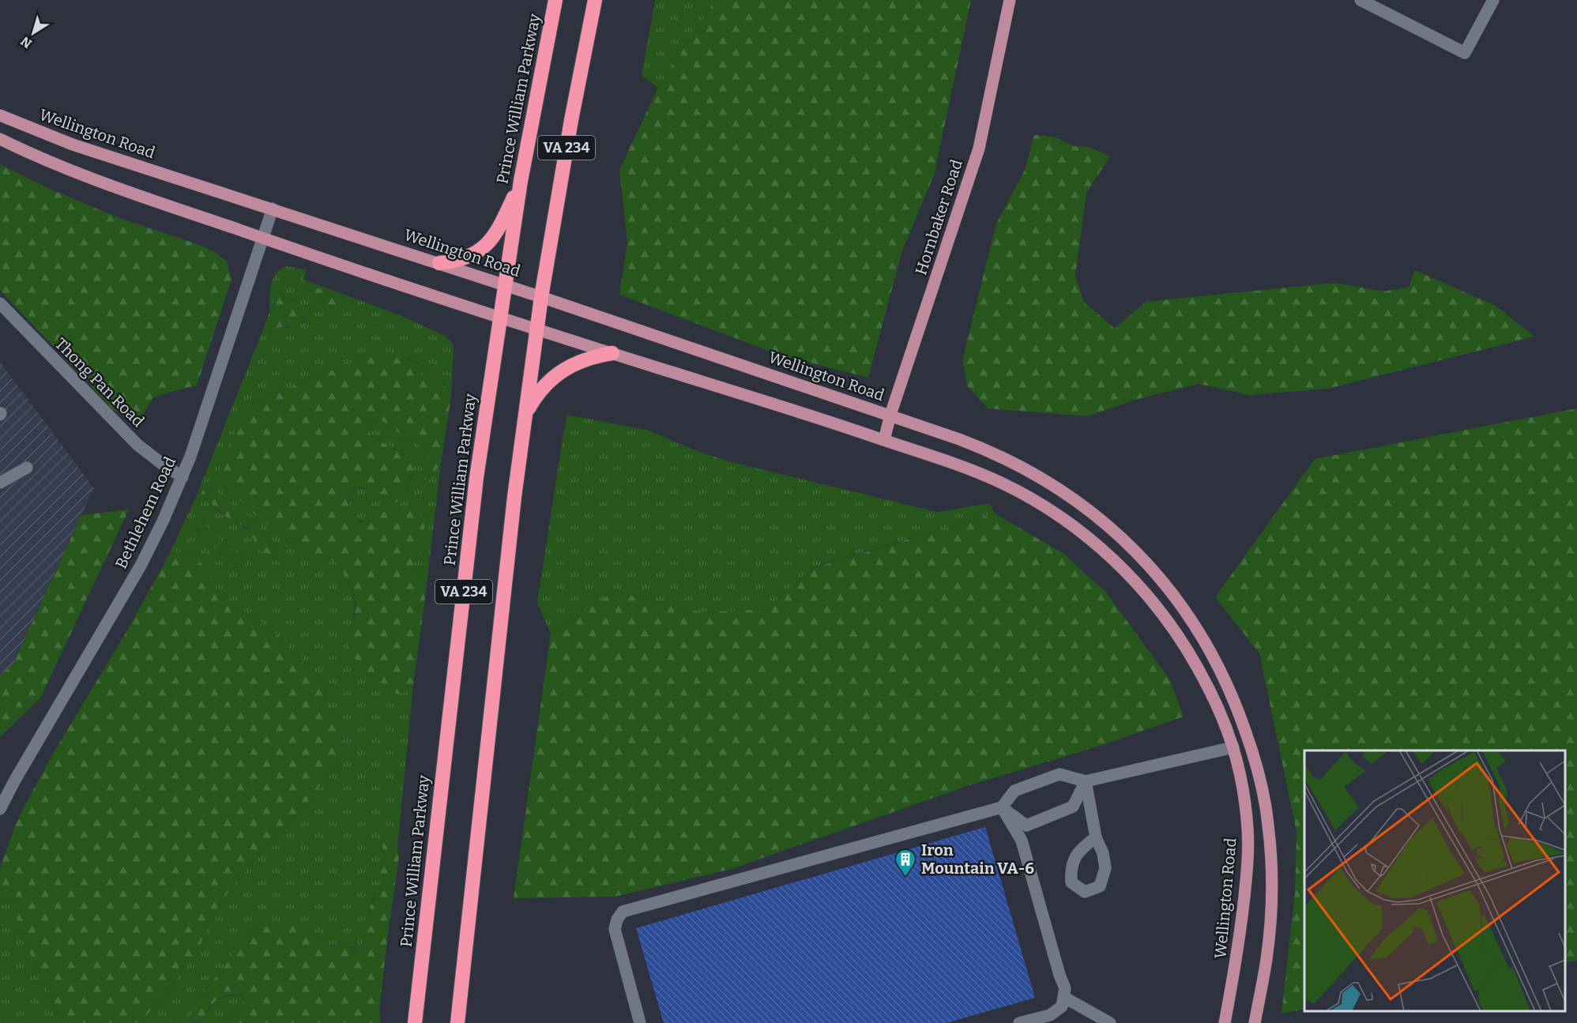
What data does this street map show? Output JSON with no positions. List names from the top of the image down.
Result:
{
  "streets": {
    "highway": ["Prince William Parkway", "VA 234"],
    "main road": ["Wellington Road", "Hornbaker Road"],
    "street": ["Thong Pan Road", "Bethlehem Road"]
  },
  "crossings": [
    ["Prince William Parkway", "Wellington Road"],
    ["Wellington Road", "VA 234"],
    ["Wellington Road", "Hornbaker Road"],
    ["Wellington Road", "Bethlehem Road"],
    ["Thong Pan Road", "Bethlehem Road"]
  ],
  "places": {
    "building": ["Iron Mountain VA-6"]
  },
  "north": "bottom left"
}
